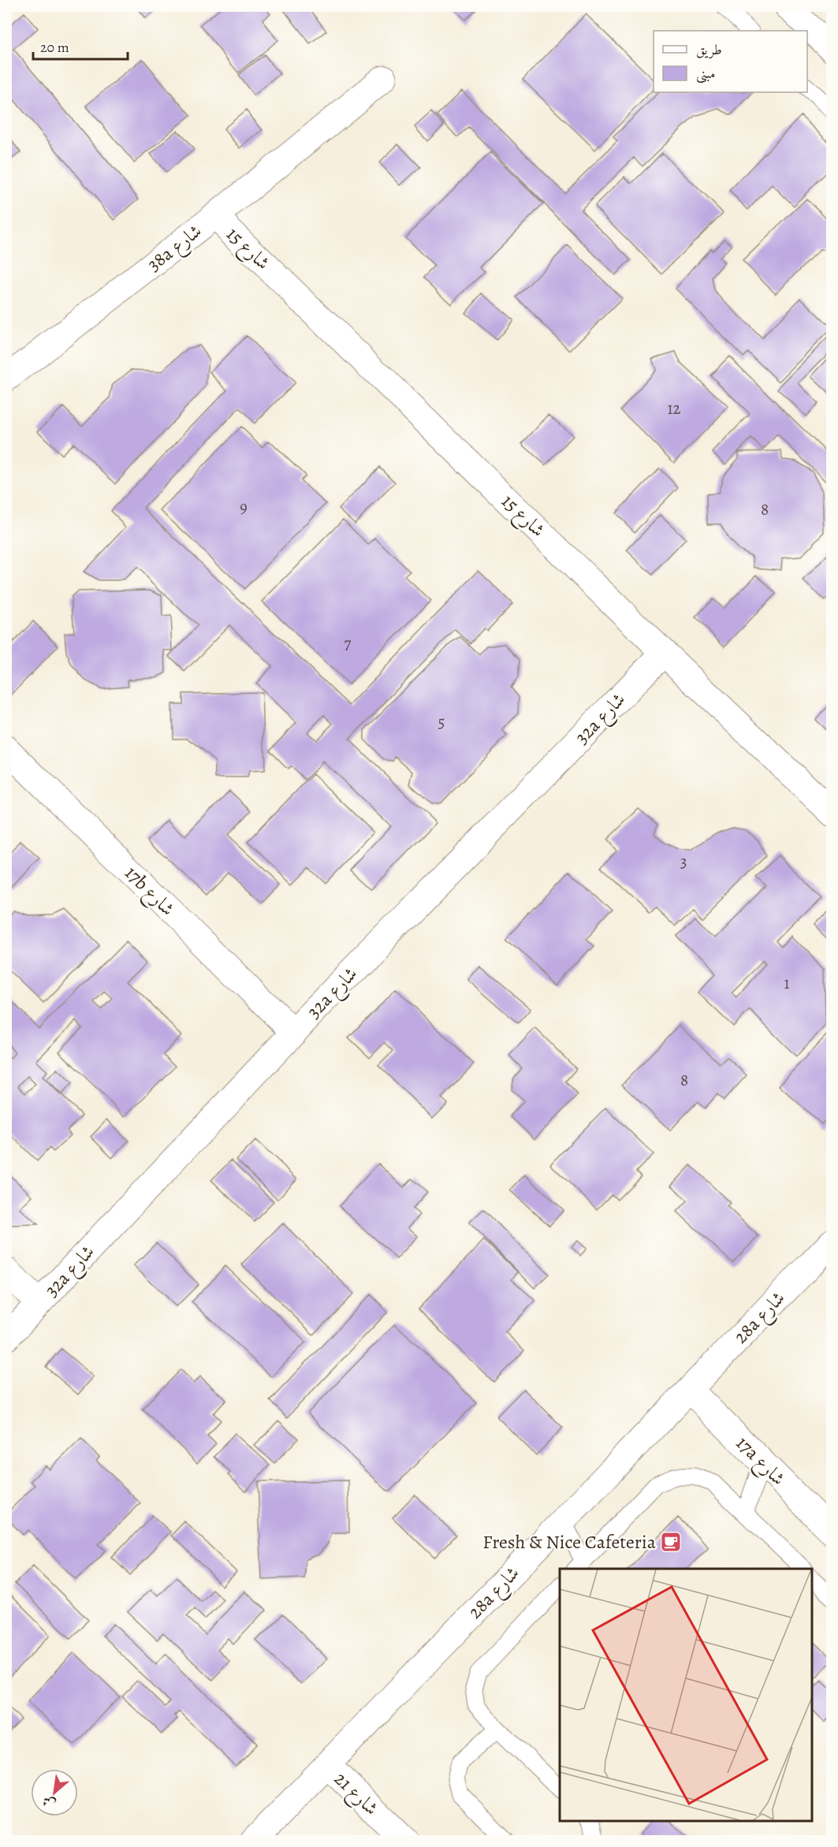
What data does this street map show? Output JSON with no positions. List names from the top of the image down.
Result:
{
  "streets": {
    "street": [
      "38a شارع",
      "شارع 15",
      "32a شارع",
      "17b شارع",
      "28a شارع",
      "17a شارع",
      "شارع 21"
    ]
  },
  "crossings": [
    ["38a شارع", "شارع 15"],
    ["شارع 15", "32a شارع"],
    ["32a شارع", "17b شارع"],
    ["28a شارع", "17a شارع"],
    ["28a شارع", "شارع 21"]
  ],
  "places": {
    "cafe": ["Fresh & Nice Cafeteria"]
  },
  "house_numbers": [
    "12",
    "9",
    "8",
    "7",
    "5",
    "3",
    "1",
    "8"
  ],
  "legend": ["طريق", "مبنى"],
  "scale_bar": "20 m",
  "north": "bottom left"
}
